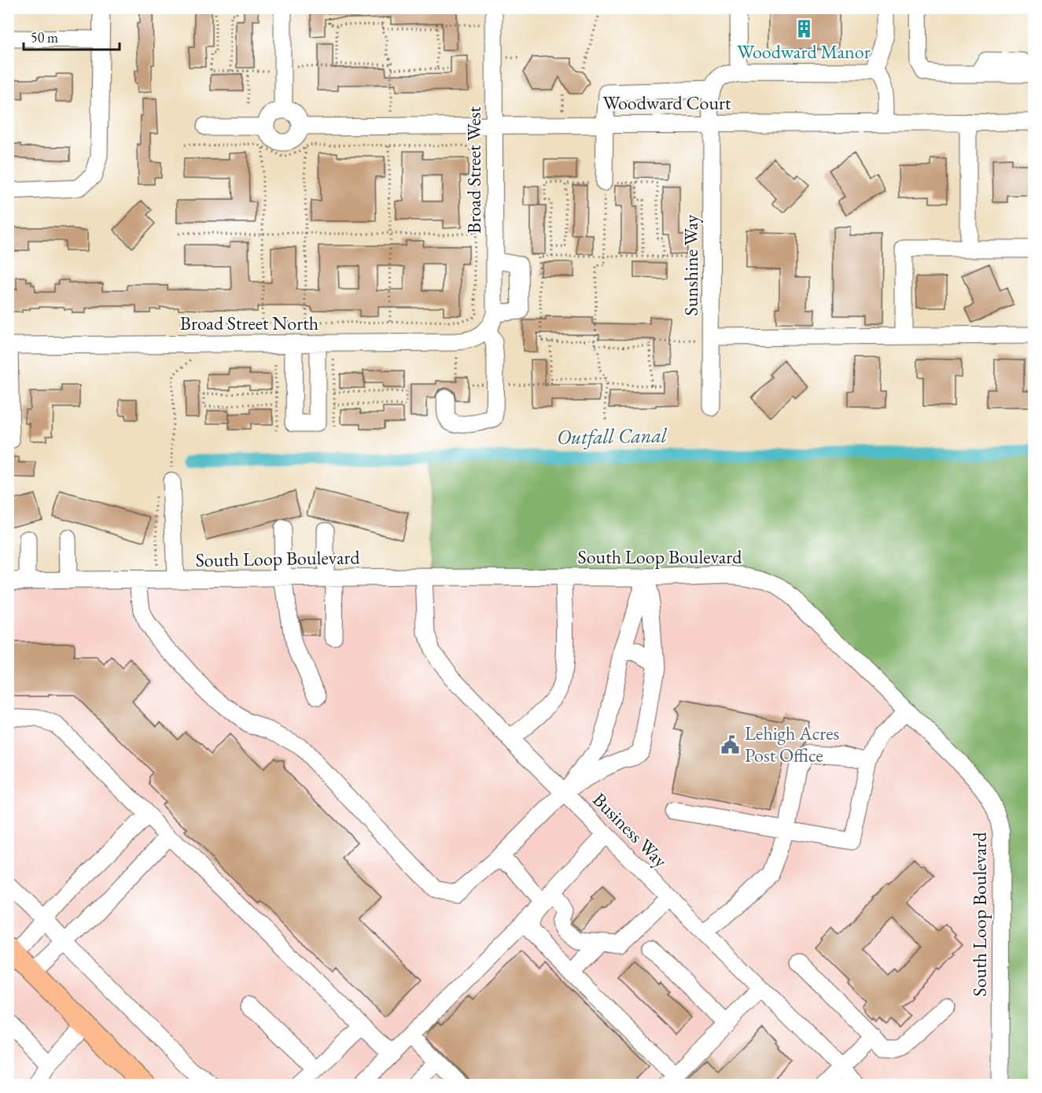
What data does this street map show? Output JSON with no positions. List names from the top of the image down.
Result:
{
  "streets": {
    "street": [
      "Woodward Court",
      "Broad Street West",
      "Sunshine Way",
      "Broad Street North",
      "South Loop Boulevard",
      "Business Way"
    ]
  },
  "crossings": [
    ["Woodward Court", "Broad Street West"],
    ["Woodward Court", "Sunshine Way"],
    ["Broad Street West", "Broad Street North"],
    ["South Loop Boulevard", "Business Way"]
  ],
  "water": ["Outfall Canal"],
  "places": {
    "building": ["Woodward Manor"],
    "public building": ["Lehigh Acres Post Office"]
  },
  "scale_bar": "50 m"
}
